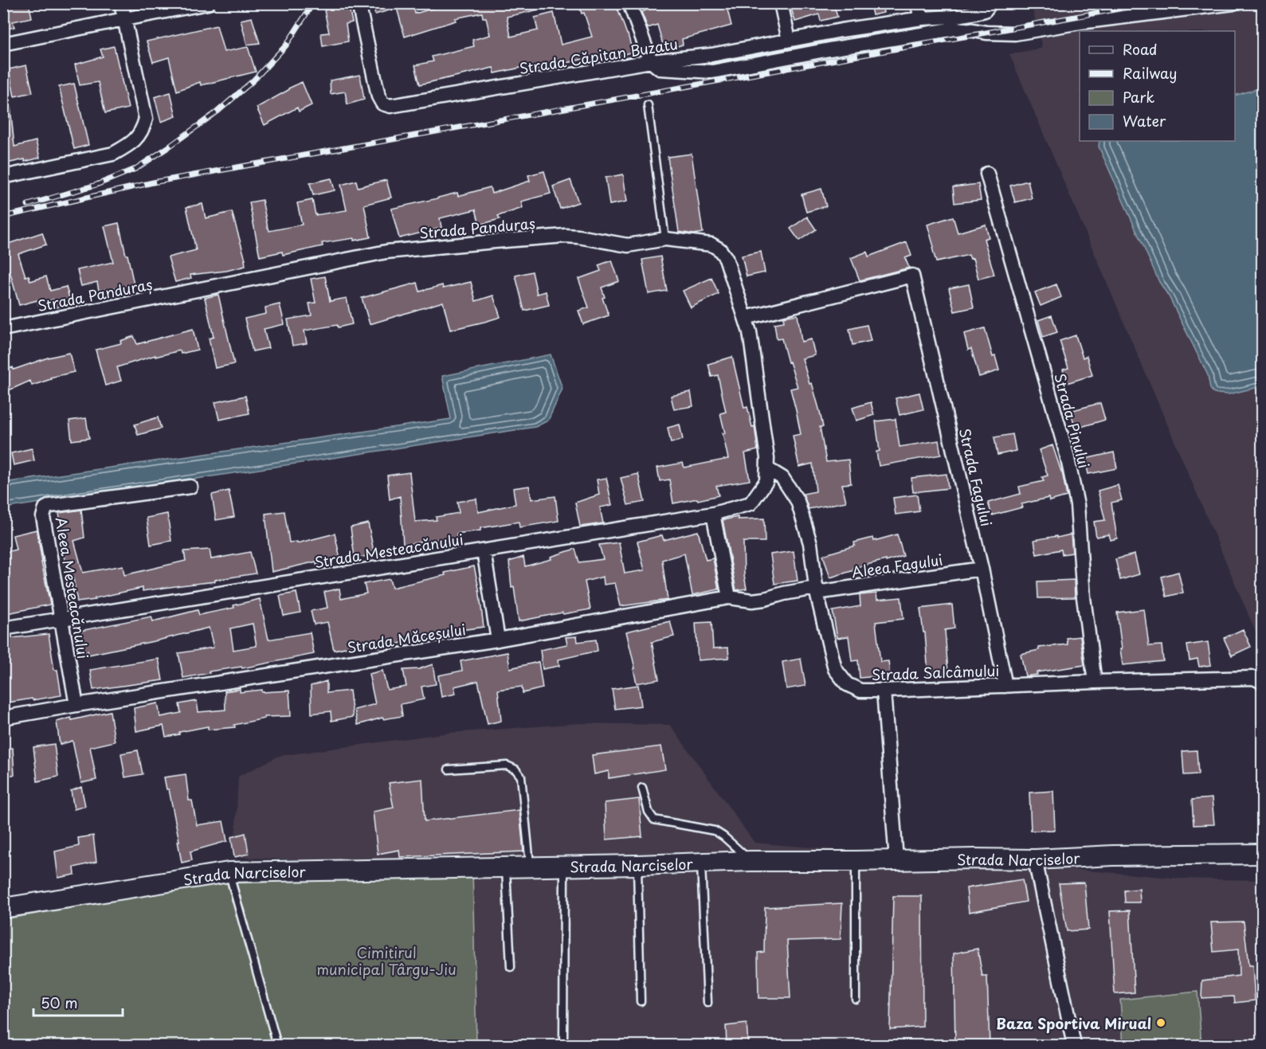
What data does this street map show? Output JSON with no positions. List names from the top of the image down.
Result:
{
  "streets": {
    "main road": ["Strada Narciselor"],
    "street": [
      "Strada Căpitan Buzatu",
      "Strada Panduraș",
      "Strada Pinului",
      "Strada Fagului",
      "Strada Mesteacănului",
      "Aleea Fagului",
      "Aleea Mesteacănului",
      "Strada Măceșului",
      "Strada Salcâmului"
    ]
  },
  "crossings": [
    ["Strada Panduraș", "Strada Fagului"],
    ["Strada Panduraș", "Strada Mesteacănului"],
    ["Strada Panduraș", "Strada Salcâmului"],
    ["Strada Pinului", "Strada Salcâmului"],
    ["Strada Fagului", "Aleea Fagului"],
    ["Strada Fagului", "Strada Salcâmului"],
    ["Strada Mesteacănului", "Aleea Mesteacănului"],
    ["Strada Mesteacănului", "Strada Salcâmului"],
    ["Aleea Fagului", "Strada Măceșului"],
    ["Aleea Fagului", "Strada Salcâmului"],
    ["Aleea Mesteacănului", "Strada Măceșului"]
  ],
  "parks": ["Cimitirul municipal Târgu-Jiu"],
  "places": ["Baza Sportiva Mirual"],
  "legend": [
    "Road",
    "Railway",
    "Park",
    "Water"
  ],
  "scale_bar": "50 m"
}
